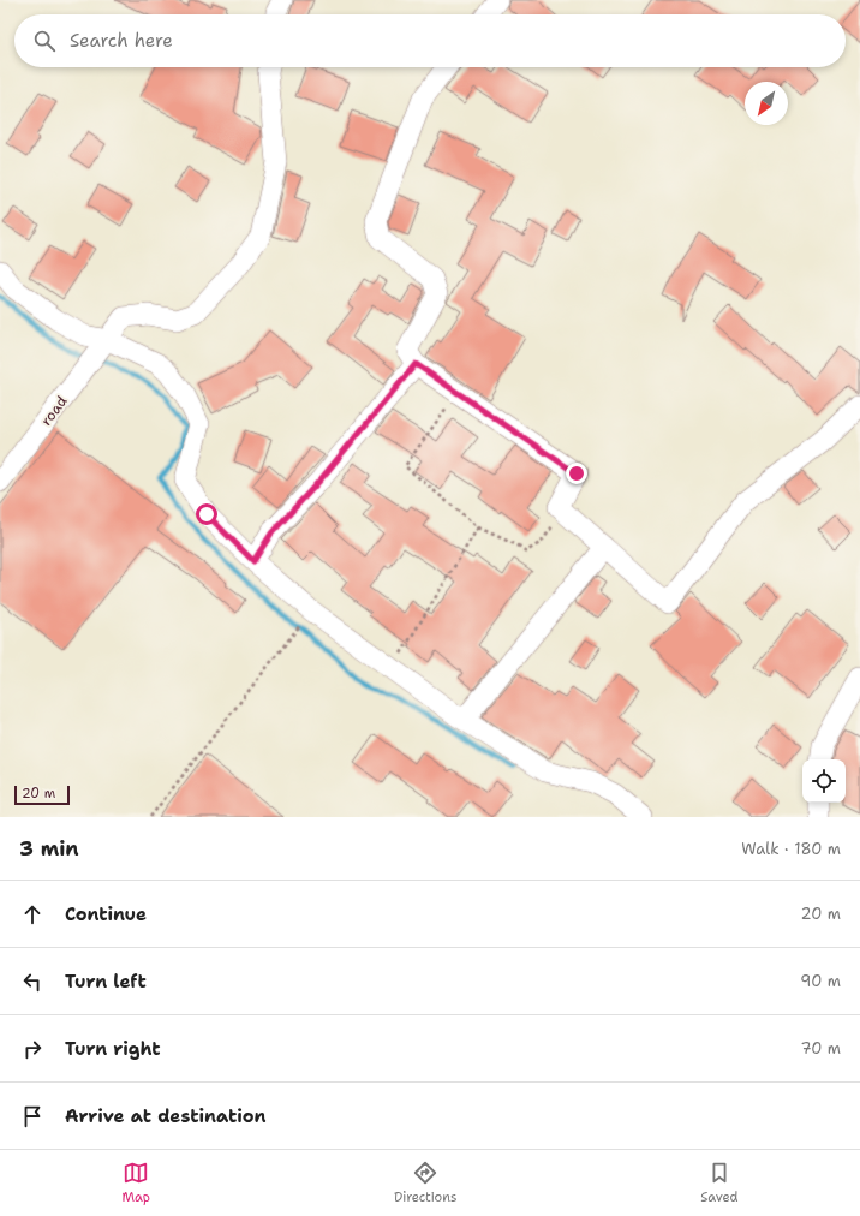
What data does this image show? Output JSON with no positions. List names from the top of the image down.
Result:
{
  "streets": {
    "street": ["road"]
  },
  "scale_bar": "20 m",
  "north": "bottom left",
  "page": {
    "search": "Search here",
    "scale": "20 m",
    "heading": ["3 min", "Walk · 180 m"],
    "list": [
      ["Continue", "20 m"],
      ["Turn left", "90 m"],
      ["Turn right", "70 m"],
      "Arrive at destination"
    ],
    "nav": ["Map", "Directions", "Saved"]
  }
}
